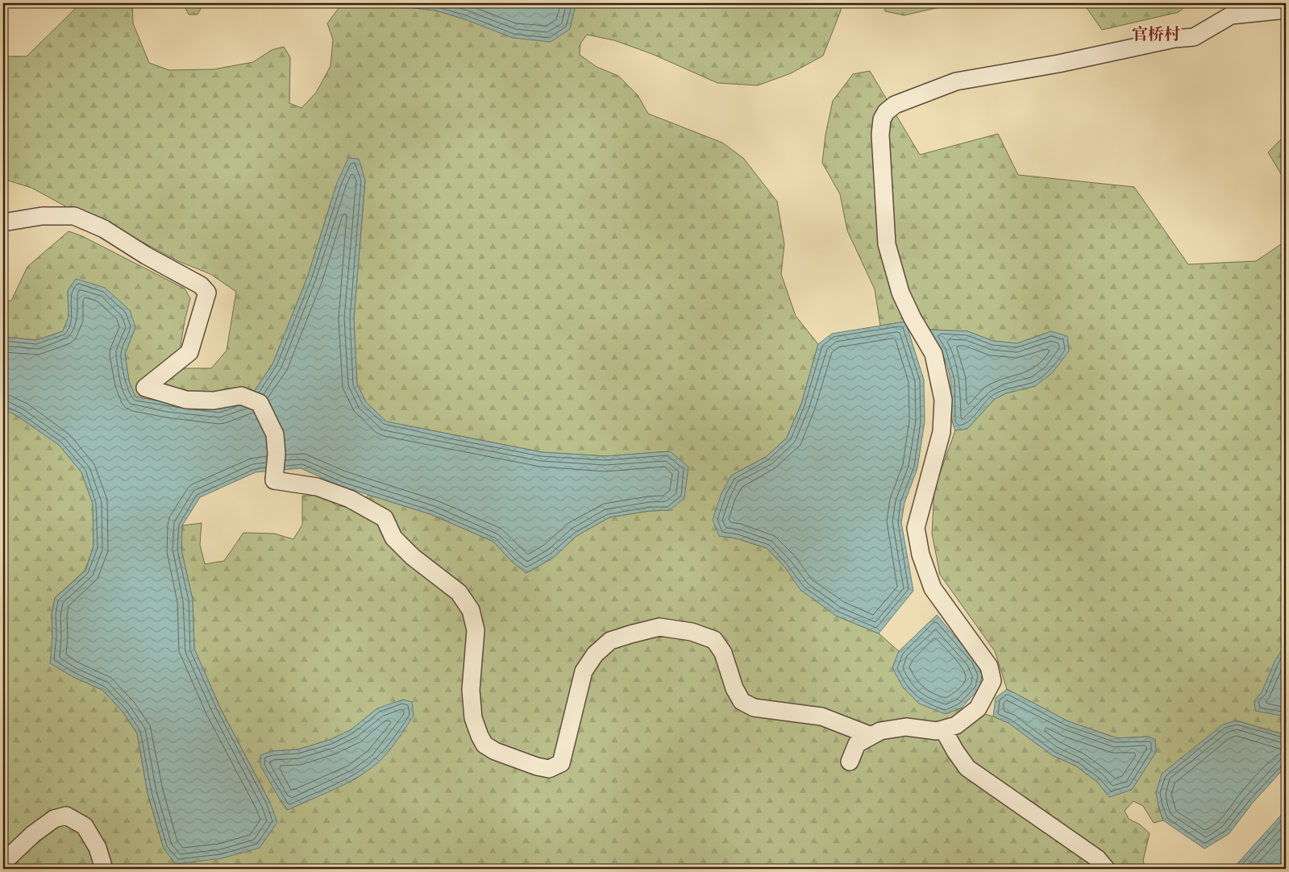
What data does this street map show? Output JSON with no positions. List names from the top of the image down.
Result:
{
  "districts": ["官桥村"]
}
